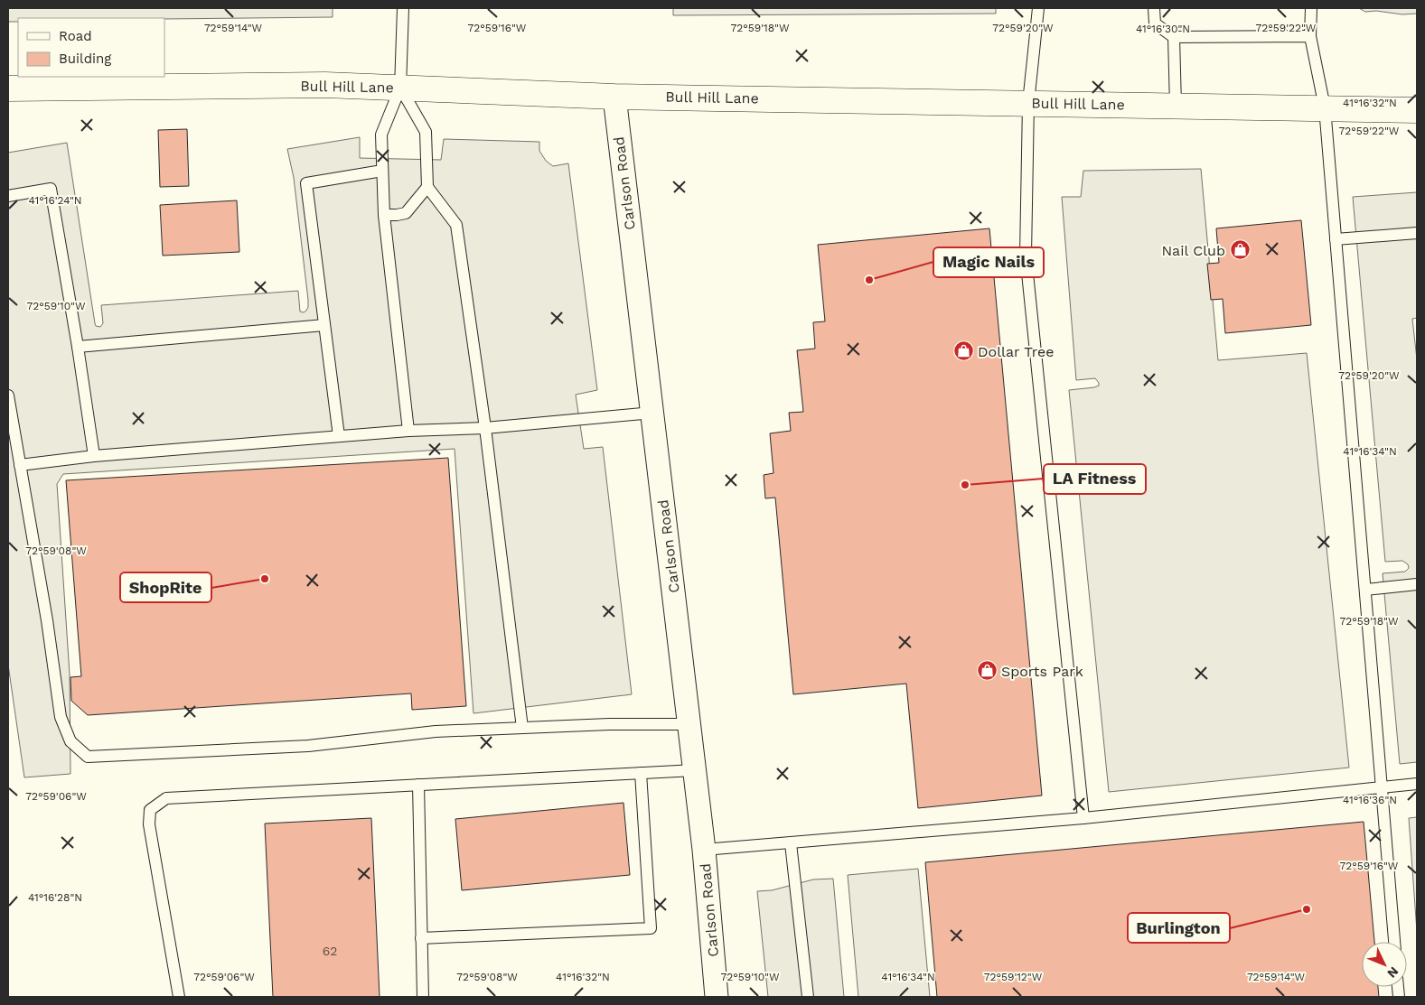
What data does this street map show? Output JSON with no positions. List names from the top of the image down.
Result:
{
  "streets": {
    "main road": ["Bull Hill Lane"],
    "street": ["Carlson Road"]
  },
  "crossings": [
    ["Bull Hill Lane", "Carlson Road"]
  ],
  "places": {
    "shop": ["Nail Club", "Dollar Tree", "Sports Park"],
    "other": [
      "Magic Nails",
      "LA Fitness",
      "ShopRite",
      "Burlington"
    ]
  },
  "house_numbers": ["62"],
  "legend": ["Road", "Building"],
  "north": "bottom right",
  "coordinates": [
    "72°59'14\"W",
    "72°59'16\"W",
    "72°59'18\"W",
    "72°59'20\"W",
    "72°59'22\"W",
    "41°16'30\"N",
    "41°16'32\"N",
    "41°16'24\"N",
    "72°59'10\"W",
    "41°16'34\"N",
    "72°59'08\"W",
    "72°59'06\"W",
    "41°16'36\"N",
    "41°16'28\"N",
    "72°59'12\"W"
  ]
}
